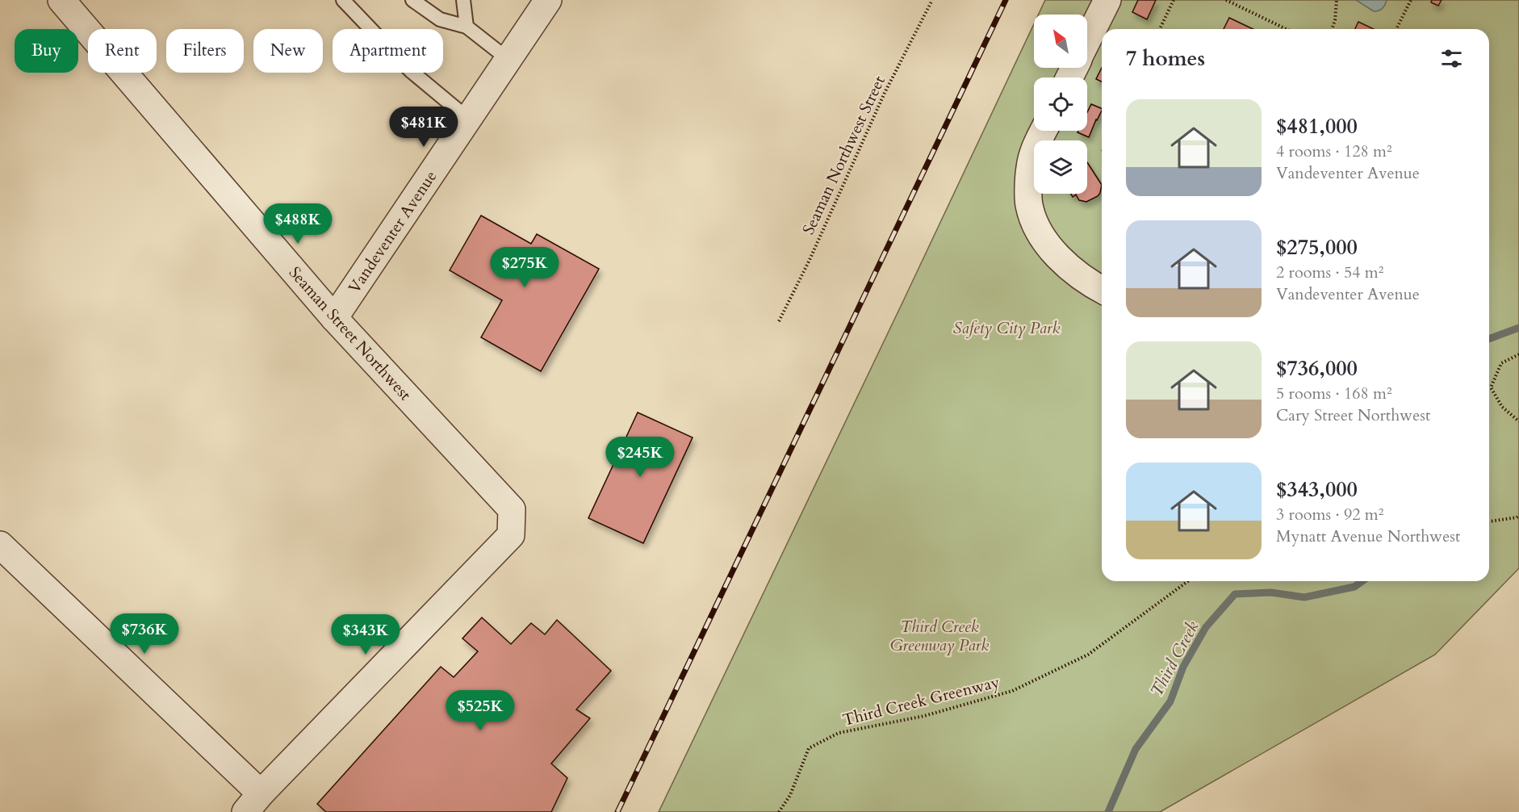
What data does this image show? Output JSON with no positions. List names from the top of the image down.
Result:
{
  "streets": {
    "street": ["Vandeventer Avenue", "Seaman Street Northwest"],
    "path": ["Seaman Northwest Street", "Third Creek Greenway"]
  },
  "crossings": [
    ["Vandeventer Avenue", "Seaman Street Northwest"]
  ],
  "water": ["Third Creek"],
  "parks": ["Safety City Park", "Third Creek Greenway Park"],
  "north": "top left",
  "page": {
    "chip": [
      "Buy",
      "Rent",
      "Filters",
      "New",
      "Apartment"
    ],
    "heading": "7 homes",
    "list": [
      {
        "name": "$481,000",
        "note": "4 rooms · 128 m² · Vandeventer Avenue"
      },
      {
        "name": "$275,000",
        "note": "2 rooms · 54 m² · Vandeventer Avenue"
      },
      {
        "name": "$736,000",
        "note": "5 rooms · 168 m² · Cary Street Northwest"
      },
      {
        "name": "$343,000",
        "note": "3 rooms · 92 m² · Mynatt Avenue Northwest"
      }
    ],
    "price": [
      "$481K",
      "$488K",
      "$275K",
      "$245K",
      "$736K",
      "$343K",
      "$525K"
    ]
  }
}
